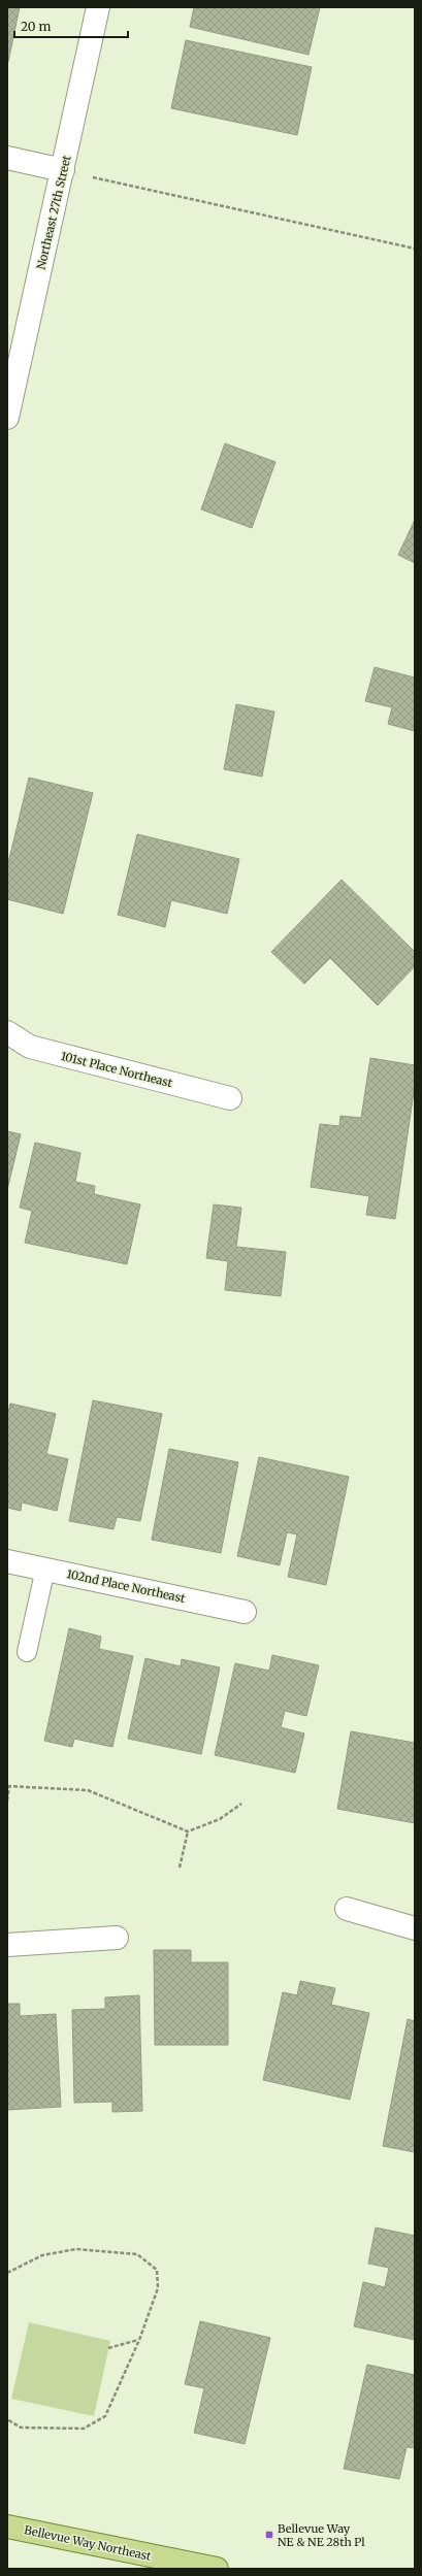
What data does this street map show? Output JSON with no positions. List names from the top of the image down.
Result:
{
  "streets": {
    "main road": ["Bellevue Way Northeast"],
    "street": ["Northeast 27th Street", "101st Place Northeast", "102nd Place Northeast"]
  },
  "places": {
    "transit": ["Bellevue Way NE & NE 28th Pl"]
  },
  "scale_bar": "20 m"
}
